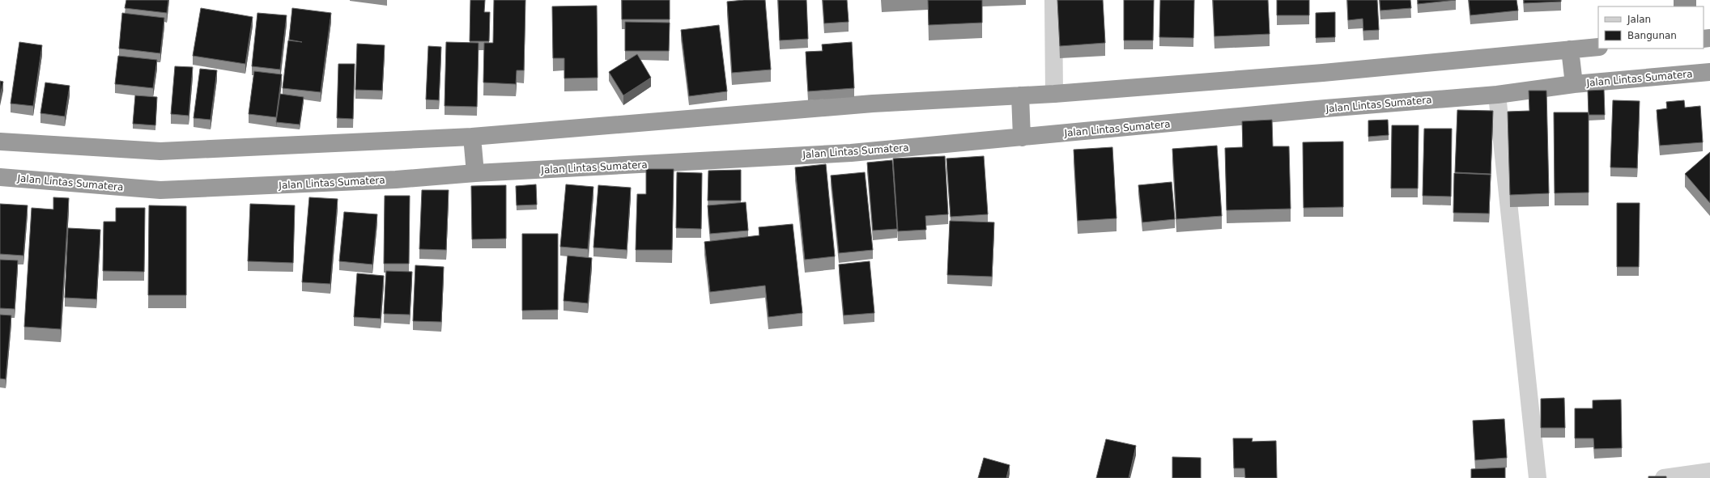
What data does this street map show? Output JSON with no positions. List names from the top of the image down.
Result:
{
  "streets": {
    "highway": ["Jalan Lintas Sumatera"]
  },
  "legend": ["Jalan", "Bangunan"]
}
